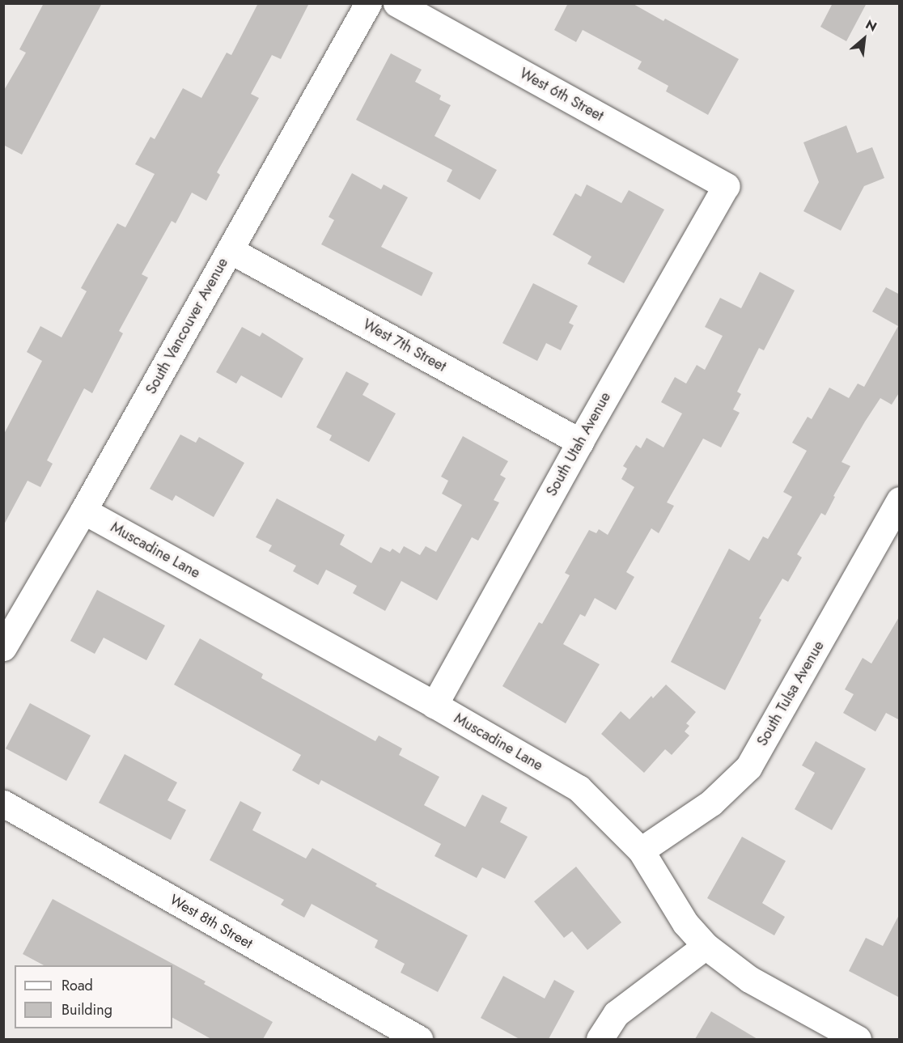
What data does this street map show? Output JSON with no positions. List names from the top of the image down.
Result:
{
  "streets": {
    "street": [
      "West 6th Street",
      "South Vancouver Avenue",
      "West 7th Street",
      "South Utah Avenue",
      "Muscadine Lane",
      "South Tulsa Avenue",
      "West 8th Street"
    ]
  },
  "crossings": [
    ["West 6th Street", "South Utah Avenue"],
    ["South Vancouver Avenue", "West 7th Street"],
    ["South Vancouver Avenue", "Muscadine Lane"],
    ["West 7th Street", "South Utah Avenue"],
    ["South Utah Avenue", "Muscadine Lane"],
    ["Muscadine Lane", "South Tulsa Avenue"]
  ],
  "legend": ["Road", "Building"],
  "north": "top right"
}
